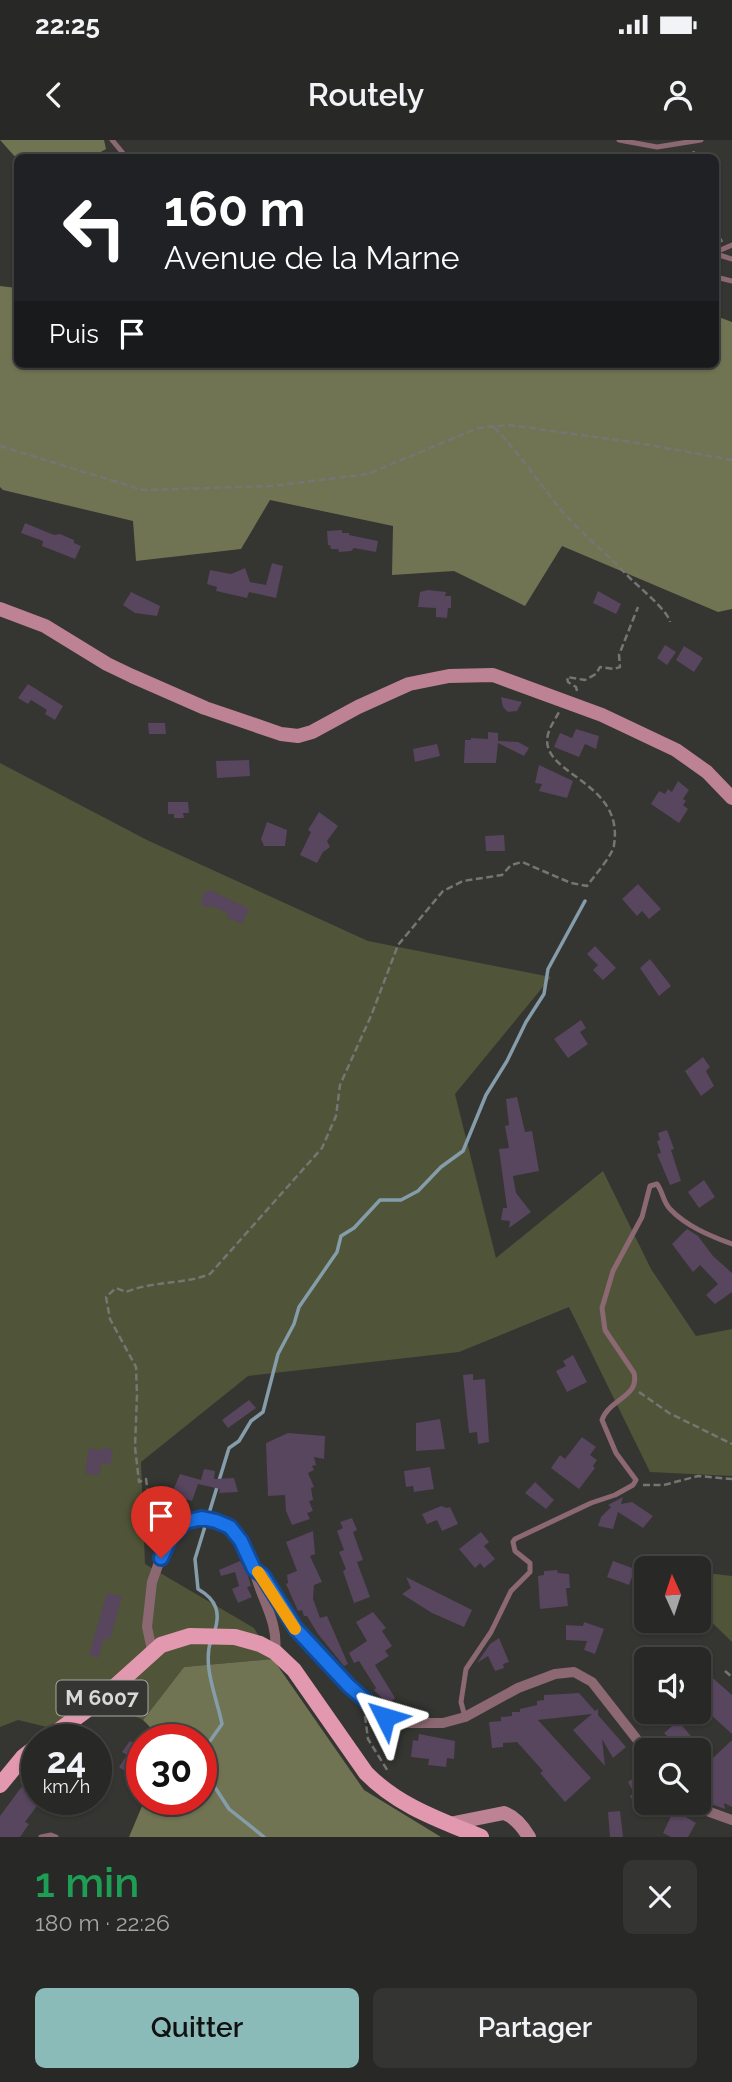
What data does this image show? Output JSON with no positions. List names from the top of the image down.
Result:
{
  "streets": {
    "main road": ["M 6007"]
  },
  "north": "top",
  "page": {
    "status": "22:25",
    "header": "Routely",
    "turn": ["160 m", "Avenue de la Marne"],
    "then": "Puis",
    "speed": "24 km/h",
    "limit": "30",
    "heading": ["1 min", "180 m · 22:26"],
    "buttons": ["Quitter", "Partager"]
  }
}
